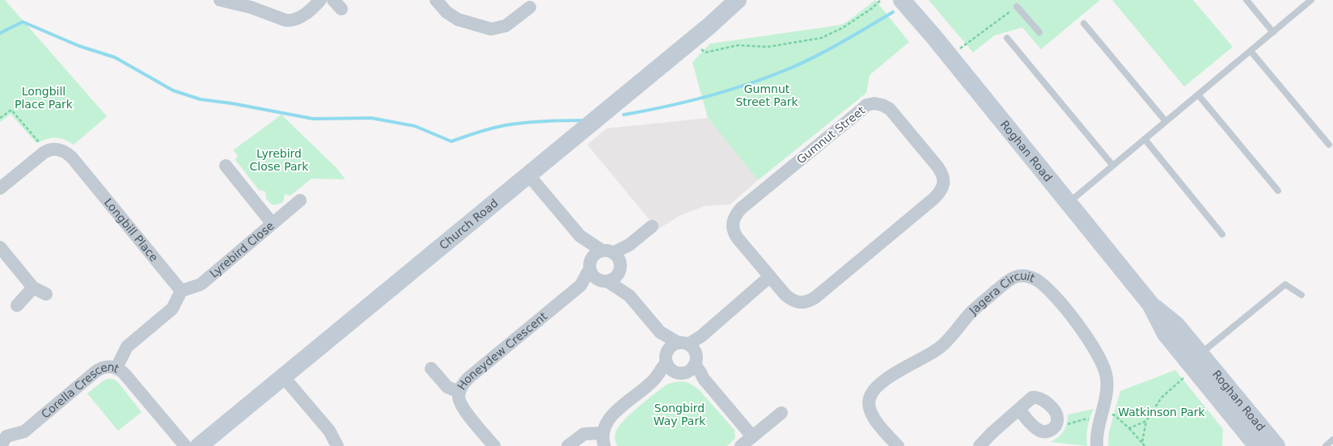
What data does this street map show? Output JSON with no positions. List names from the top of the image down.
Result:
{
  "streets": {
    "street": [
      "Gumnut Street",
      "Roghan Road",
      "Church Road",
      "Longbill Place",
      "Lyrebird Close",
      "Jagera Circuit",
      "Honeydew Crescent",
      "Corella Crescent"
    ]
  },
  "crossings": [
    ["Longbill Place", "Lyrebird Close"]
  ],
  "parks": [
    "Gumnut Street Park",
    "Longbill Place Park",
    "Lyrebird Close Park",
    "Songbird Way Park",
    "Watkinson Park"
  ]
}
